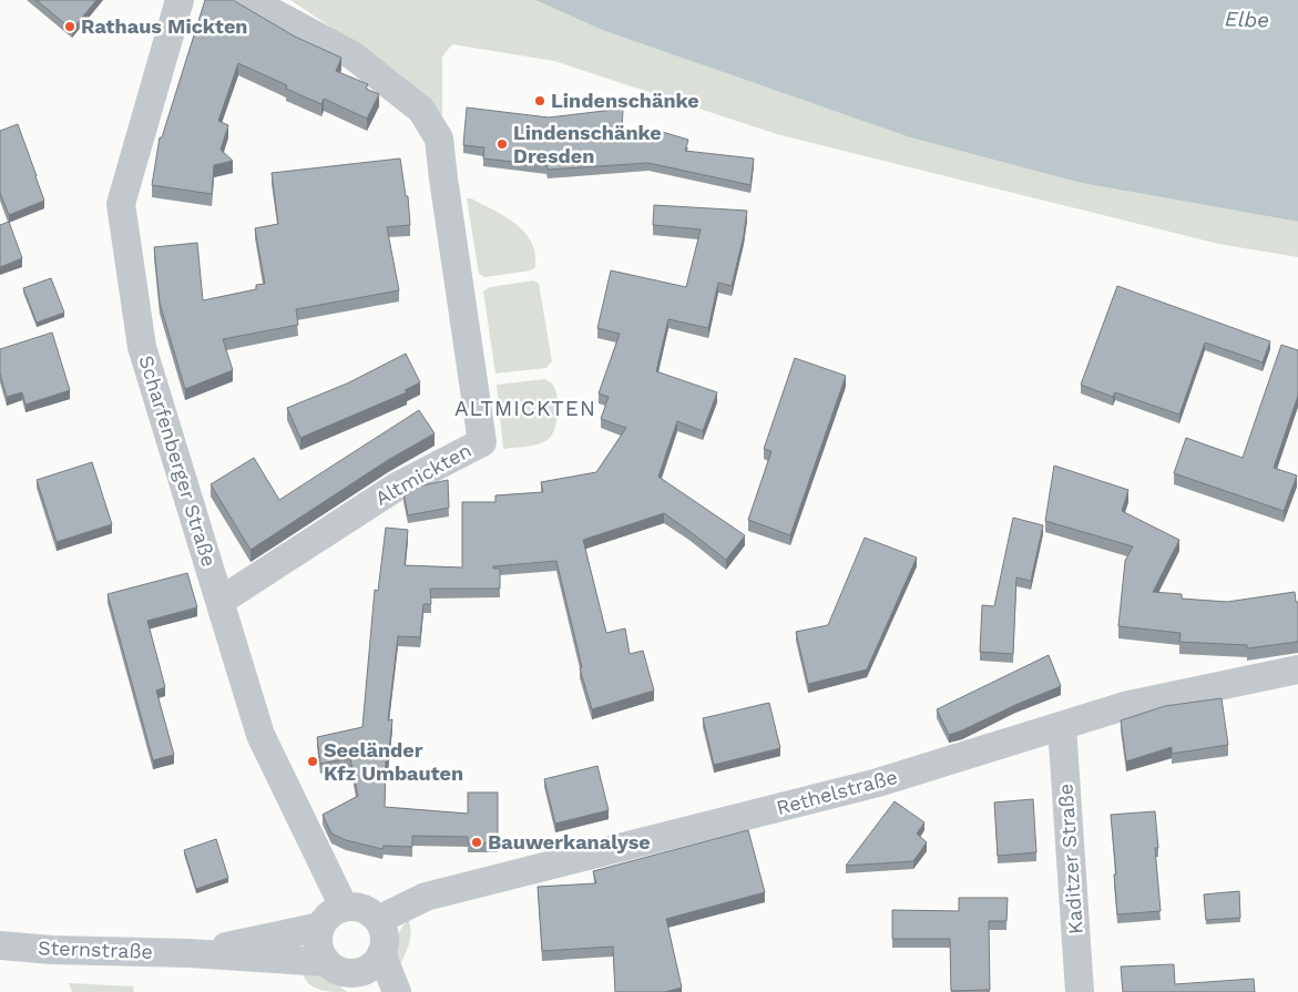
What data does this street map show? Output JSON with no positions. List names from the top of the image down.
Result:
{
  "streets": {
    "street": [
      "Scharfenberger Straße",
      "Altmickten",
      "Rethelstraße",
      "Kaditzer Straße",
      "Sternstraße"
    ]
  },
  "crossings": [
    ["Scharfenberger Straße", "Altmickten"],
    ["Scharfenberger Straße", "Rethelstraße"],
    ["Scharfenberger Straße", "Sternstraße"],
    ["Rethelstraße", "Kaditzer Straße"],
    ["Rethelstraße", "Sternstraße"]
  ],
  "districts": ["ALTMICKTEN"],
  "water": ["Elbe"],
  "places": [
    "Rathaus Mickten",
    "Lindenschänke",
    "Lindenschänke Dresden",
    "Seeländer Kfz Umbauten",
    "Bauwerkanalyse"
  ]
}
